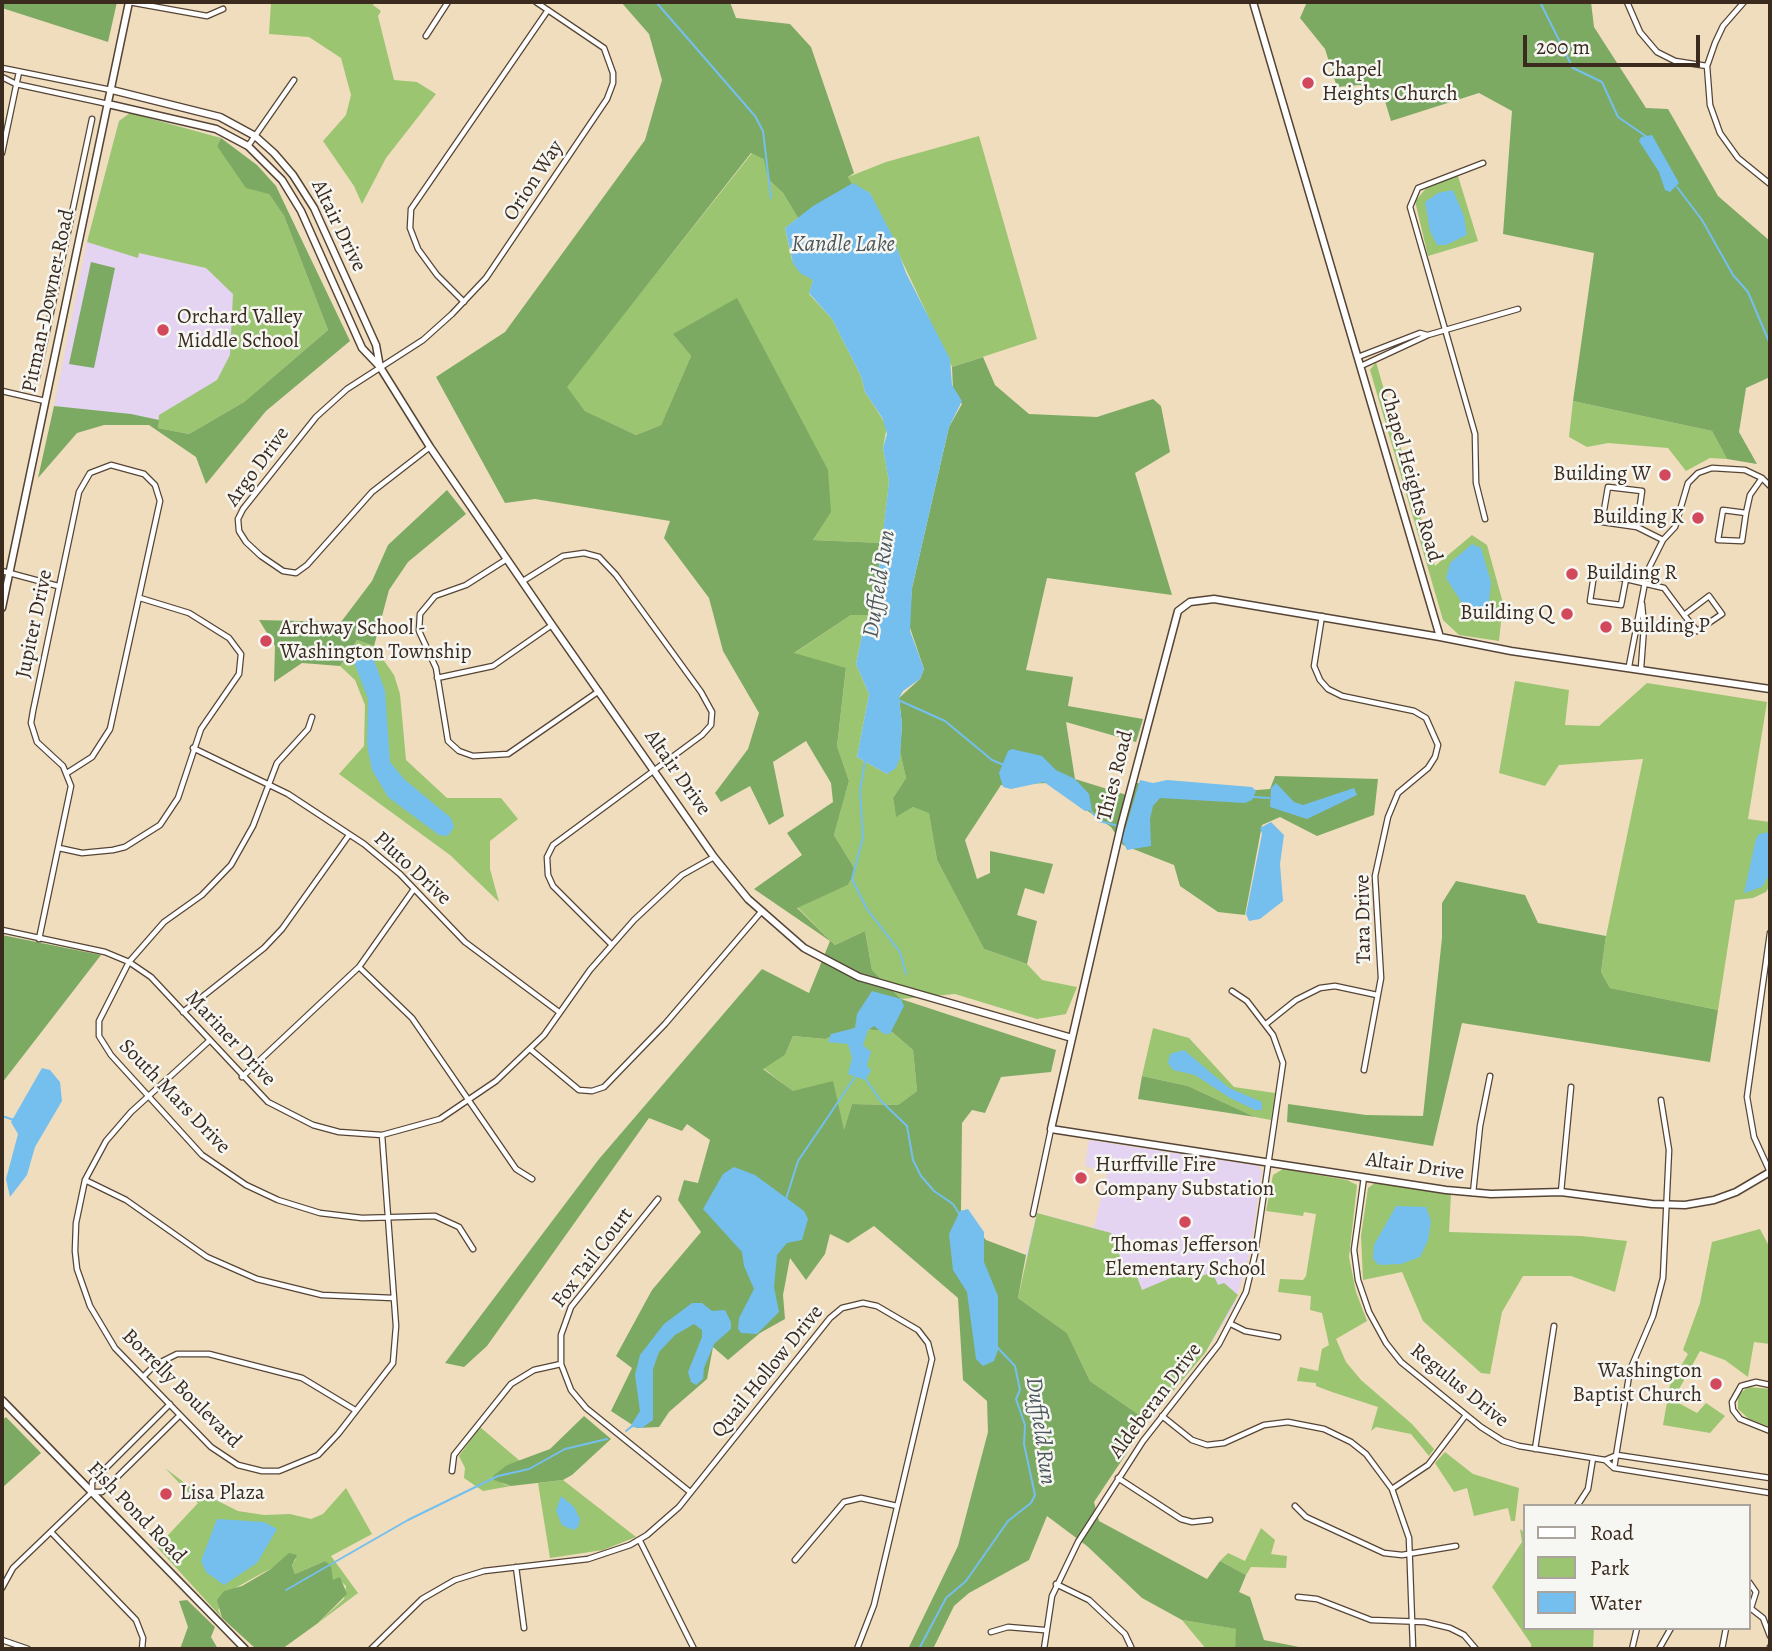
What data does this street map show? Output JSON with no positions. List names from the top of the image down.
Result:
{
  "streets": {
    "street": [
      "Orion Way",
      "Altair Drive",
      "Pitman-Downer Road",
      "Argo Drive",
      "Chapel Heights Road",
      "Jupiter Drive",
      "Thies Road",
      "Pluto Drive",
      "Tara Drive",
      "Mariner Drive",
      "South Mars Drive",
      "Fox Tail Court",
      "Quail Hollow Drive",
      "Regulus Drive",
      "Borrelly Boulevard",
      "Aldeberan Drive",
      "Fish Pond Road"
    ]
  },
  "crossings": [
    ["Orion Way", "Altair Drive"],
    ["Orion Way", "Argo Drive"],
    ["Altair Drive", "Pitman-Downer Road"],
    ["Altair Drive", "Argo Drive"],
    ["Altair Drive", "Thies Road"],
    ["Altair Drive", "Mariner Drive"],
    ["Altair Drive", "Regulus Drive"],
    ["Altair Drive", "Aldeberan Drive"],
    ["Chapel Heights Road", "Thies Road"],
    ["Thies Road", "Tara Drive"],
    ["Pluto Drive", "Mariner Drive"],
    ["Pluto Drive", "South Mars Drive"],
    ["Mariner Drive", "South Mars Drive"],
    ["Mariner Drive", "Borrelly Boulevard"],
    ["South Mars Drive", "Borrelly Boulevard"],
    ["Fox Tail Court", "Quail Hollow Drive"]
  ],
  "water": ["Kandle Lake", "Duffield Run"],
  "places": [
    "Chapel Heights Church",
    "Orchard Valley Middle School",
    "Building W",
    "Building K",
    "Building R",
    "Building Q",
    "Building P",
    "Archway School - Washington Township",
    "Hurffville Fire Company Substation",
    "Thomas Jefferson Elementary School",
    "Washington Baptist Church",
    "Lisa Plaza"
  ],
  "legend": ["Road", "Park", "Water"],
  "scale_bar": "200 m"
}
